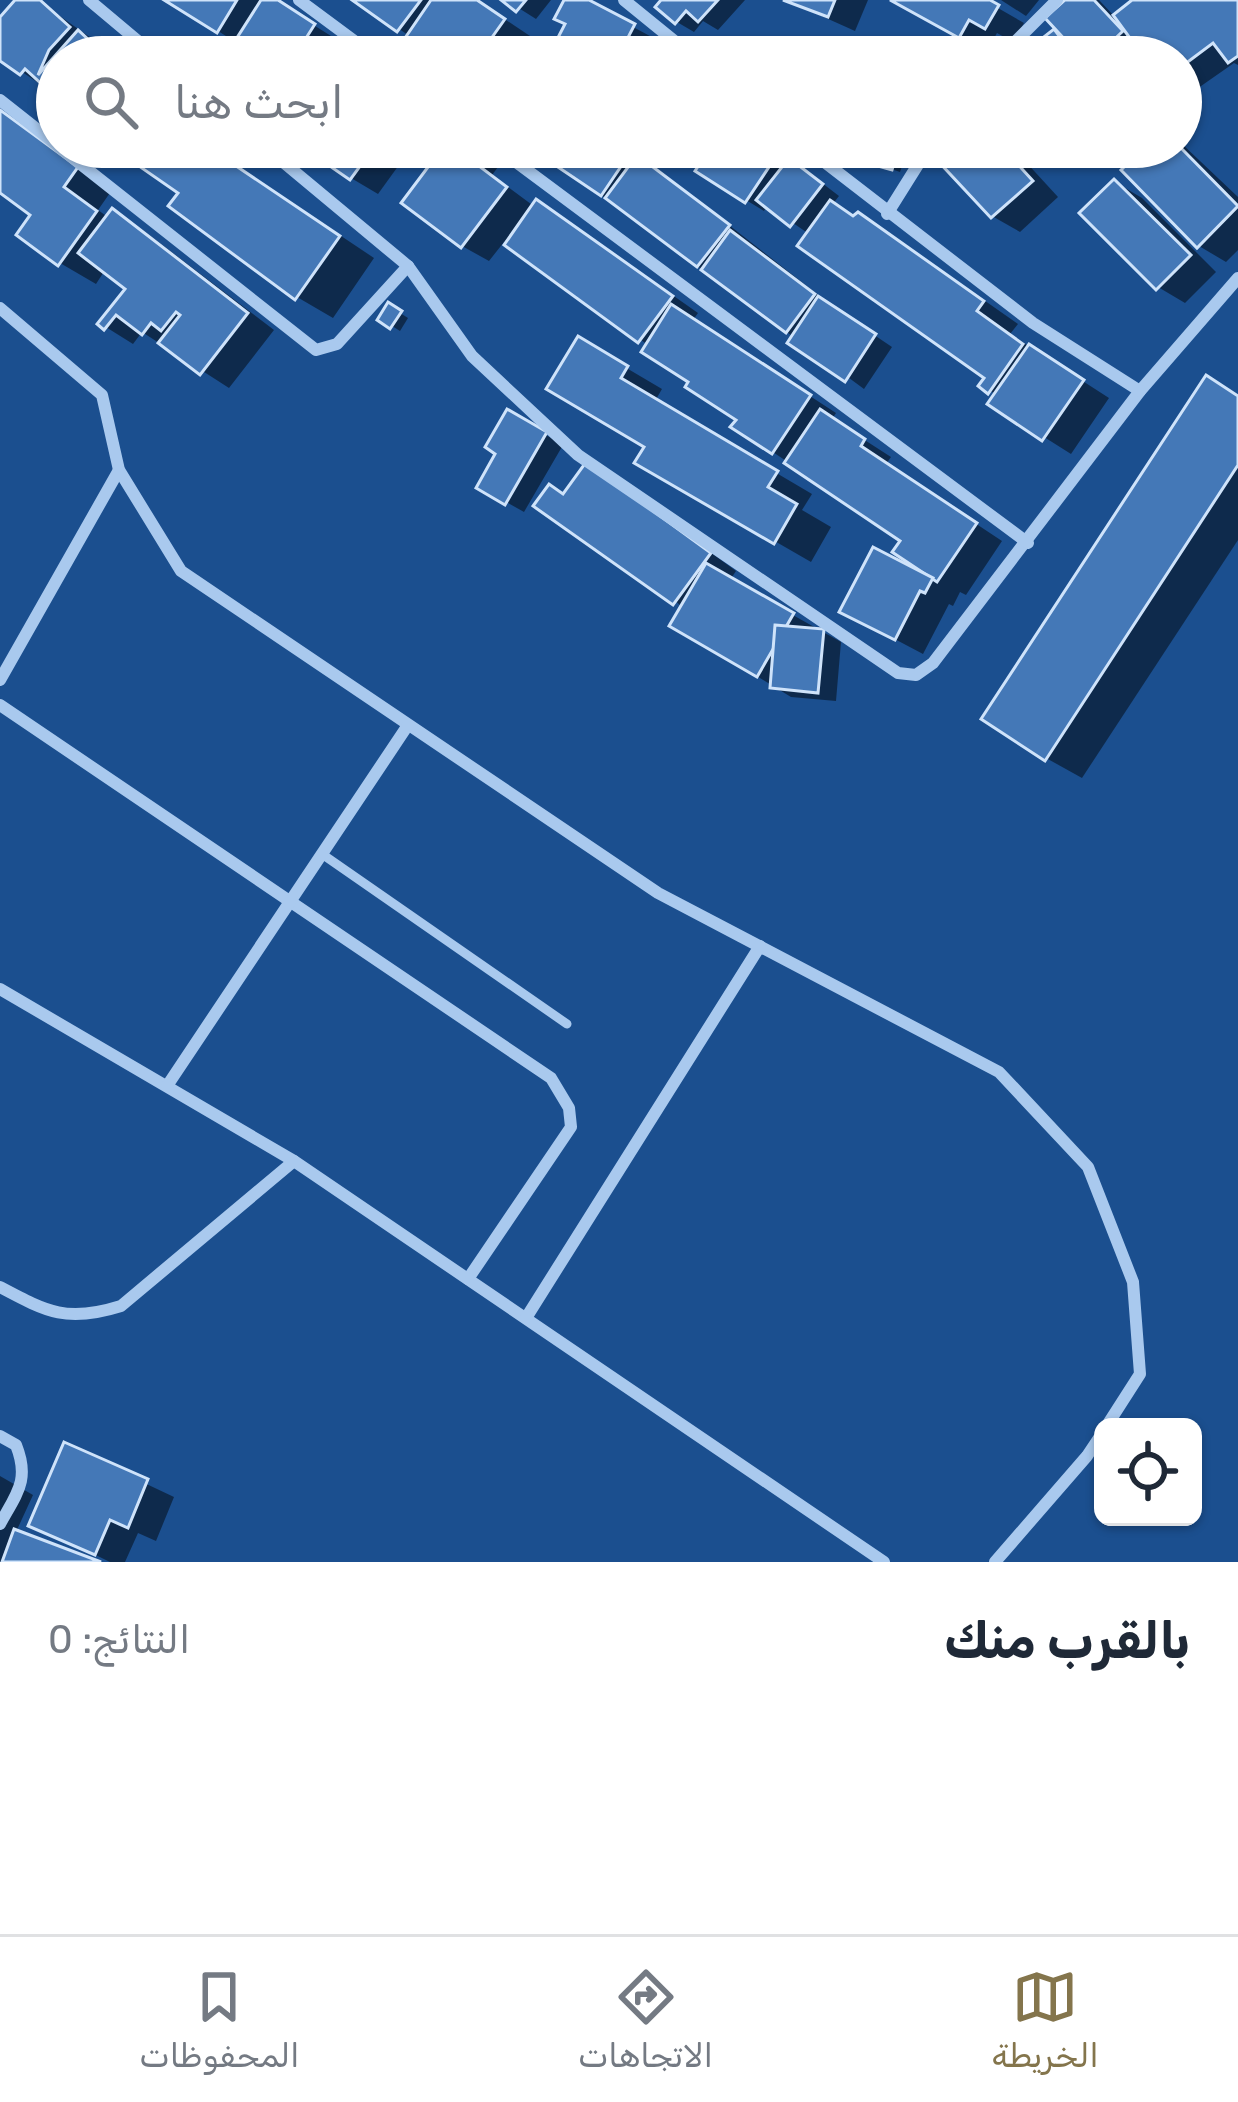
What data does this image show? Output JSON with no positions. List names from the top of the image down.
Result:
{
  "page": {
    "search": "ابحث هنا",
    "heading": ["بالقرب منك", "النتائج: 0"],
    "nav": ["الخريطة", "الاتجاهات", "المحفوظات"]
  }
}
